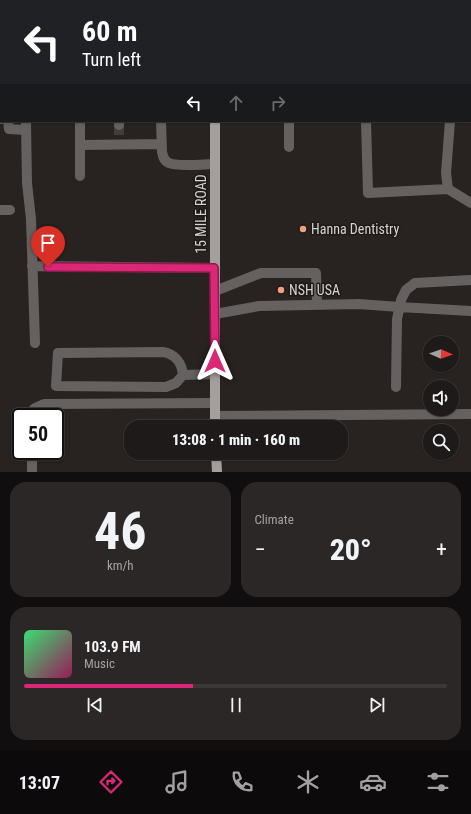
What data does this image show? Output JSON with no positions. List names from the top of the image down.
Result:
{
  "streets": {
    "main road": ["15 MILE ROAD"]
  },
  "places": ["Hanna Dentistry", "NSH USA"],
  "north": "right",
  "page": {
    "turn": ["60 m", "Turn left"],
    "limit": "50",
    "trip": "13:08 · 1 min · 160 m",
    "tile": [
      ["46", "km/h"],
      "Climate"
    ],
    "heat": ["−", "20°", "+"],
    "song": ["103.9 FM", "Music"],
    "tabs": "13:07"
  }
}
